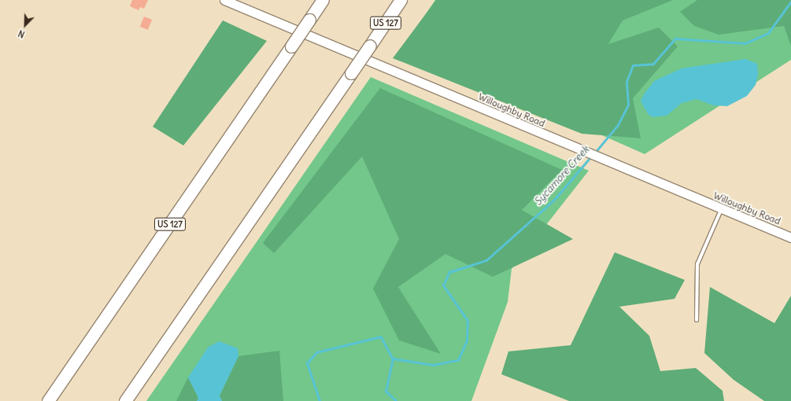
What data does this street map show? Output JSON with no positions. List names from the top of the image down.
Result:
{
  "streets": {
    "highway": ["US 127"],
    "street": ["Willoughby Road"]
  },
  "water": ["Sycamore Creek"],
  "north": "bottom left"
}
